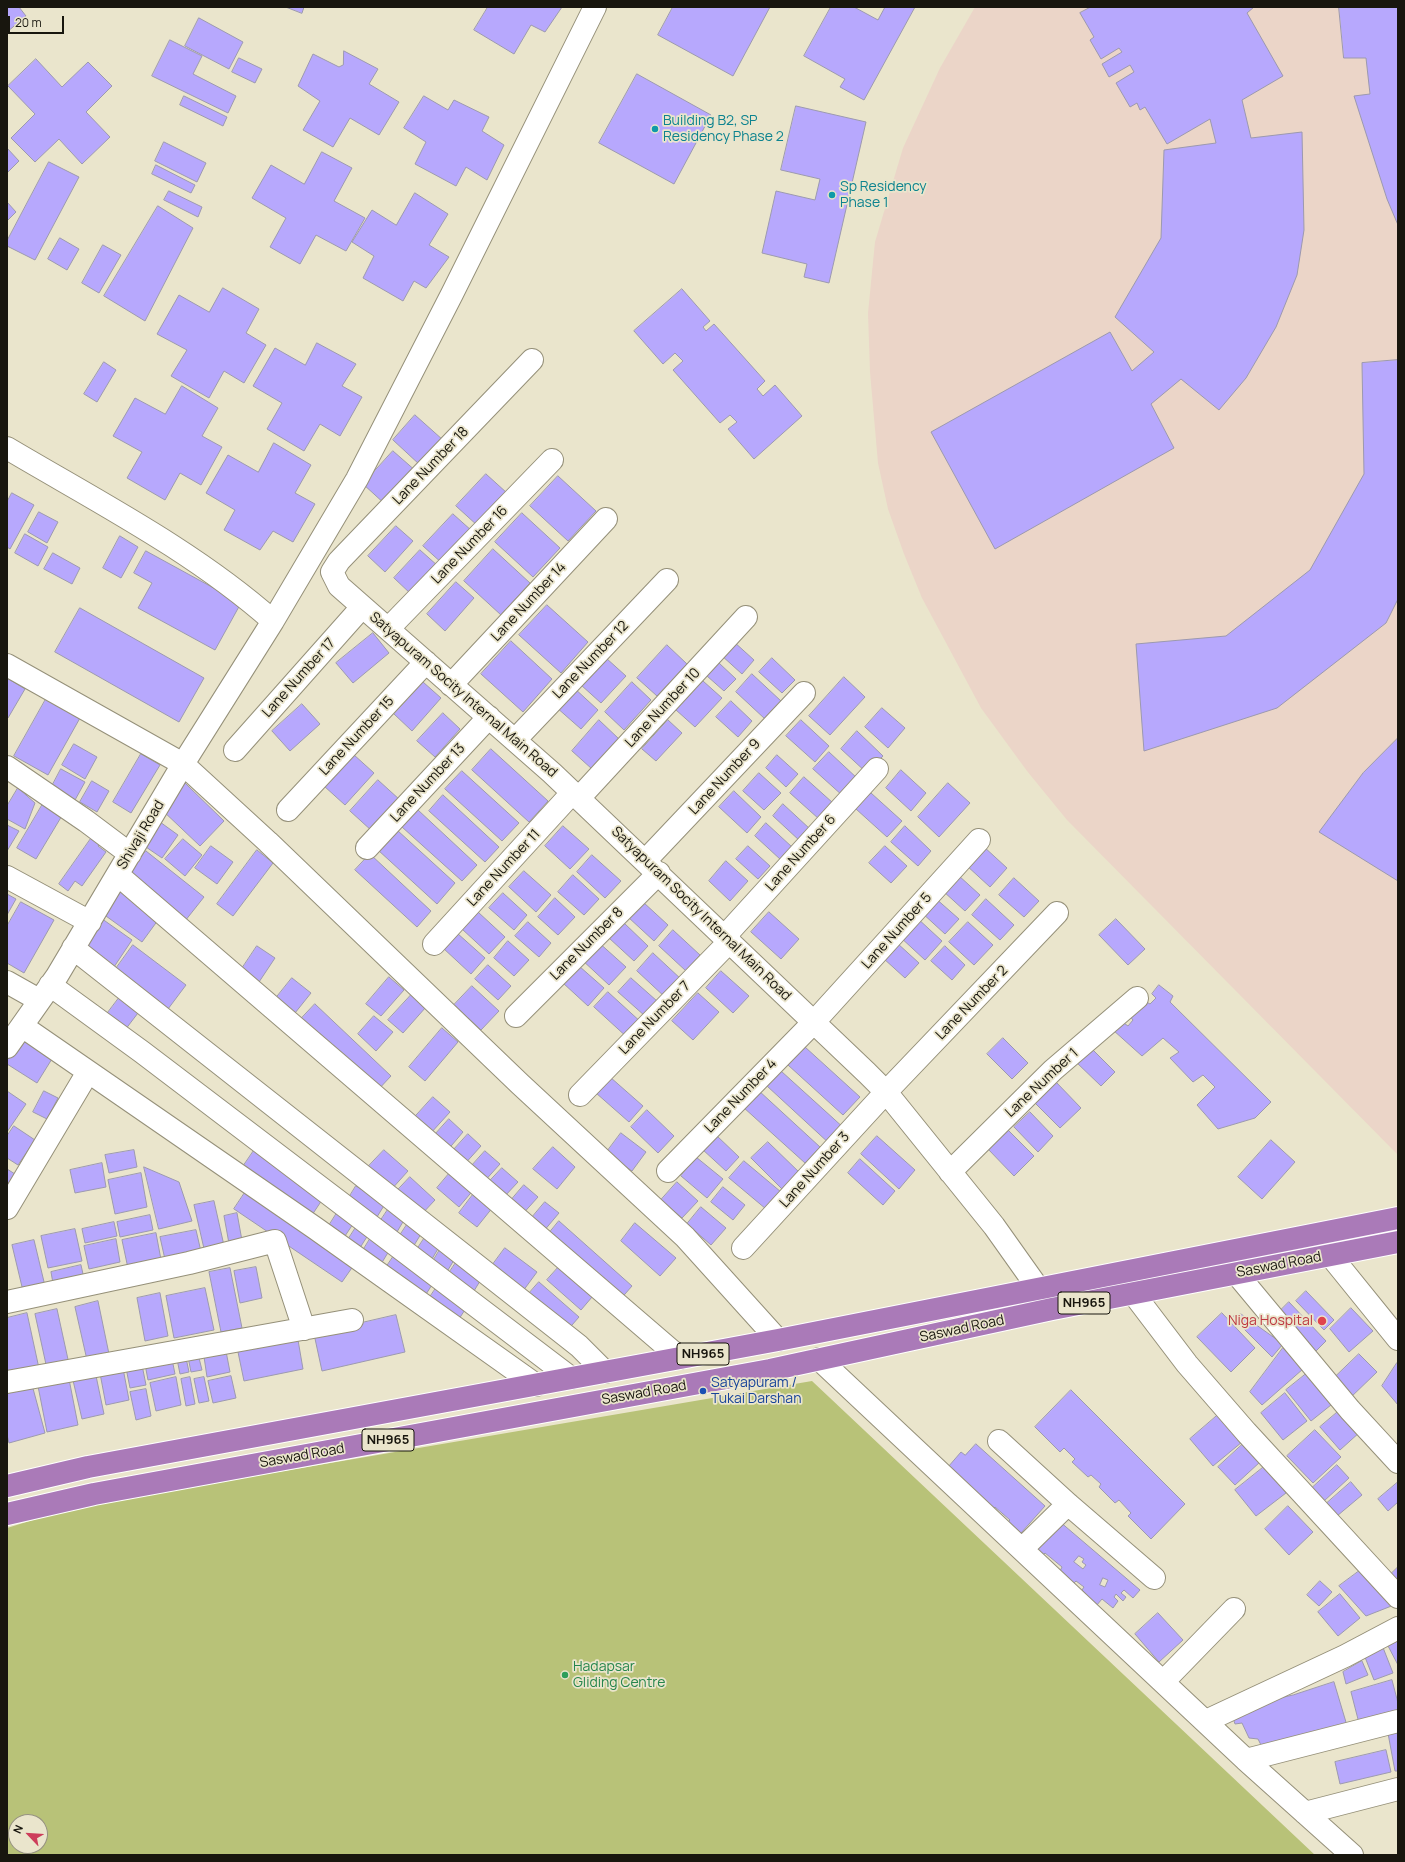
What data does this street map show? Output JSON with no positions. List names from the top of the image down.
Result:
{
  "streets": {
    "highway": ["Saswad Road", "NH965"],
    "street": [
      "Lane Number 18",
      "Lane Number 16",
      "Lane Number 14",
      "Lane Number 12",
      "Lane Number 17",
      "Satyapuram Socity Internal Main Road",
      "Lane Number 10",
      "Lane Number 15",
      "Lane Number 9",
      "Lane Number 13",
      "Shivaji Road",
      "Lane Number 6",
      "Lane Number 11",
      "Lane Number 5",
      "Lane Number 8",
      "Lane Number 2",
      "Lane Number 7",
      "Lane Number 1",
      "Lane Number 4",
      "Lane Number 3"
    ]
  },
  "crossings": [
    ["Lane Number 18", "Satyapuram Socity Internal Main Road"],
    ["Lane Number 16", "Satyapuram Socity Internal Main Road"],
    ["Lane Number 14", "Satyapuram Socity Internal Main Road"],
    ["Lane Number 12", "Satyapuram Socity Internal Main Road"],
    ["Lane Number 17", "Satyapuram Socity Internal Main Road"],
    ["Satyapuram Socity Internal Main Road", "Lane Number 10"],
    ["Satyapuram Socity Internal Main Road", "Lane Number 15"],
    ["Satyapuram Socity Internal Main Road", "Lane Number 9"],
    ["Satyapuram Socity Internal Main Road", "Lane Number 13"],
    ["Satyapuram Socity Internal Main Road", "Lane Number 6"],
    ["Satyapuram Socity Internal Main Road", "Lane Number 11"],
    ["Satyapuram Socity Internal Main Road", "Lane Number 5"],
    ["Satyapuram Socity Internal Main Road", "Lane Number 8"],
    ["Satyapuram Socity Internal Main Road", "Lane Number 2"],
    ["Satyapuram Socity Internal Main Road", "Lane Number 7"],
    ["Satyapuram Socity Internal Main Road", "Lane Number 1"],
    ["Satyapuram Socity Internal Main Road", "Lane Number 4"],
    ["Satyapuram Socity Internal Main Road", "Lane Number 3"],
    ["Satyapuram Socity Internal Main Road", "Saswad Road"],
    ["Lane Number 10", "Lane Number 11"],
    ["Lane Number 9", "Lane Number 8"],
    ["Lane Number 6", "Lane Number 7"],
    ["Lane Number 5", "Lane Number 4"],
    ["Lane Number 2", "Lane Number 3"]
  ],
  "places": [
    "Building B2, SP Residency Phase 2",
    "Sp Residency Phase 1",
    "Niga Hospital",
    "Satyapuram / Tukai Darshan",
    "Hadapsar Gliding Centre"
  ],
  "scale_bar": "20 m",
  "north": "top left"
}
